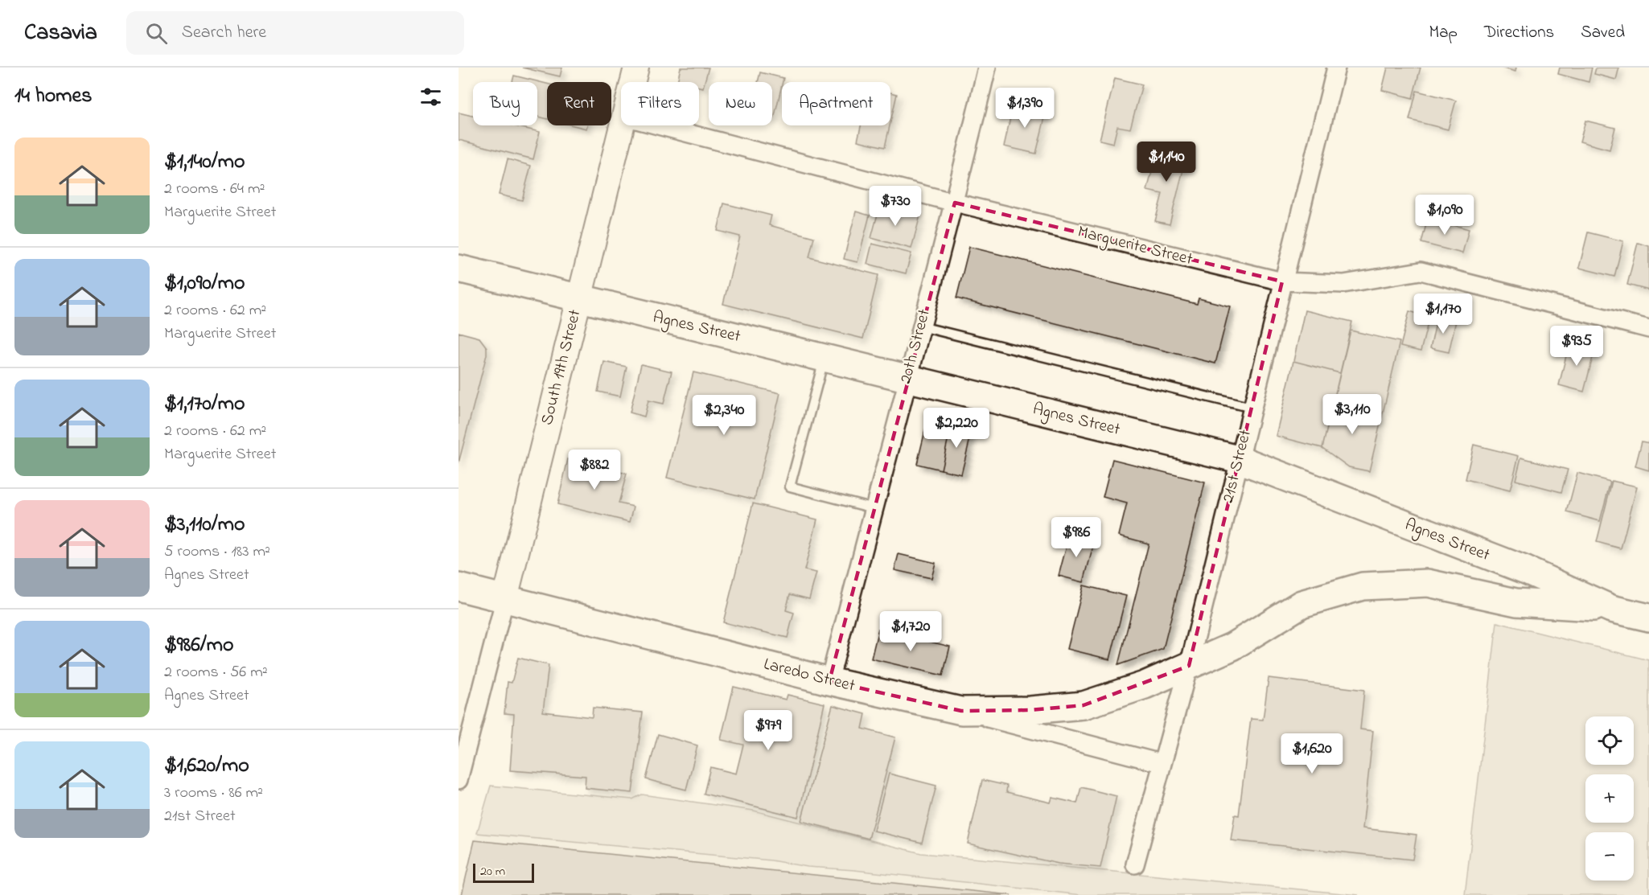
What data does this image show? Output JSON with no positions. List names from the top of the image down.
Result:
{
  "streets": {
    "main road": ["Agnes Street", "Laredo Street"],
    "street": [
      "Marguerite Street",
      "20th Street",
      "South 19th Street",
      "21st Street"
    ]
  },
  "crossings": [
    ["Marguerite Street", "20th Street"],
    ["Marguerite Street", "21st Street"],
    ["Agnes Street", "20th Street"],
    ["Agnes Street", "South 19th Street"],
    ["Agnes Street", "21st Street"],
    ["20th Street", "Laredo Street"],
    ["South 19th Street", "Laredo Street"],
    ["21st Street", "Laredo Street"]
  ],
  "scale_bar": "20 m",
  "page": {
    "header": "Casavia",
    "search": "Search here",
    "nav": ["Map", "Directions", "Saved"],
    "heading": "14 homes",
    "chip": [
      "Buy",
      "Rent",
      "Filters",
      "New",
      "Apartment"
    ],
    "price": [
      "$1,390",
      "$1,140",
      "$730",
      "$1,090",
      "$1,170",
      "$935",
      "$3,110",
      "$2,340",
      "$2,220",
      "$882",
      "$986",
      "$1,720",
      "$979",
      "$1,620"
    ],
    "list": [
      {
        "name": "$1,140/mo",
        "note": "2 rooms · 64 m² · Marguerite Street"
      },
      {
        "name": "$1,090/mo",
        "note": "2 rooms · 62 m² · Marguerite Street"
      },
      {
        "name": "$1,170/mo",
        "note": "2 rooms · 62 m² · Marguerite Street"
      },
      {
        "name": "$3,110/mo",
        "note": "5 rooms · 183 m² · Agnes Street"
      },
      {
        "name": "$986/mo",
        "note": "2 rooms · 56 m² · Agnes Street"
      },
      {
        "name": "$1,620/mo",
        "note": "3 rooms · 86 m² · 21st Street"
      }
    ],
    "map_buttons": ["+", "−"],
    "scale": "20 m"
  }
}
